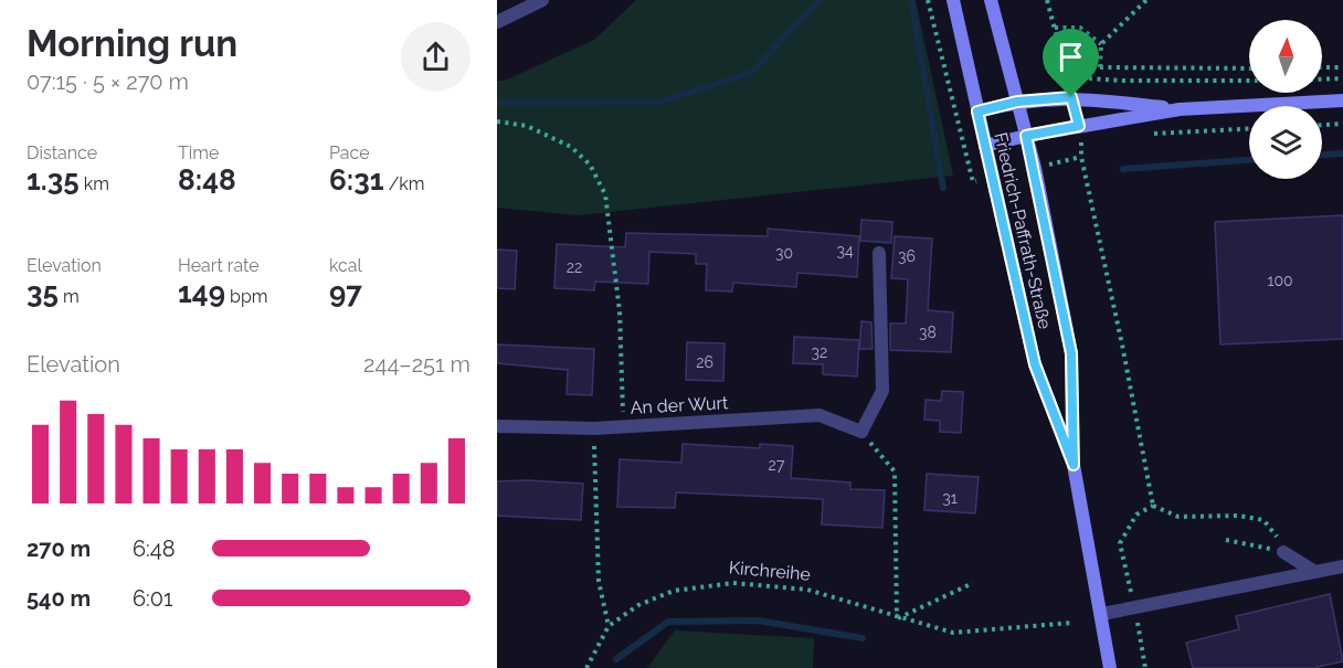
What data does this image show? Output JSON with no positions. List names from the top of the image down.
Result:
{
  "streets": {
    "main road": ["Friedrich-Paffrath-Straße"],
    "street": ["An der Wurt"],
    "path": ["Kirchreihe"]
  },
  "house_numbers": [
    "34",
    "30",
    "36",
    "22",
    "100",
    "38",
    "32",
    "26",
    "27",
    "31"
  ],
  "north": "top",
  "page": {
    "heading": ["Morning run", "07:15 · 5 × 270 m"],
    "stats": [
      ["Distance", "1.35 km"],
      ["Time", "8:48"],
      ["Pace", "6:31 /km"],
      ["Elevation", "35 m"],
      ["Heart rate", "149 bpm"],
      ["kcal", "97"]
    ],
    "chart": ["Elevation", "244–251 m"],
    "list": [
      {
        "name": "270 m",
        "note": "6:48"
      },
      {
        "name": "540 m",
        "note": "6:01"
      }
    ]
  }
}
